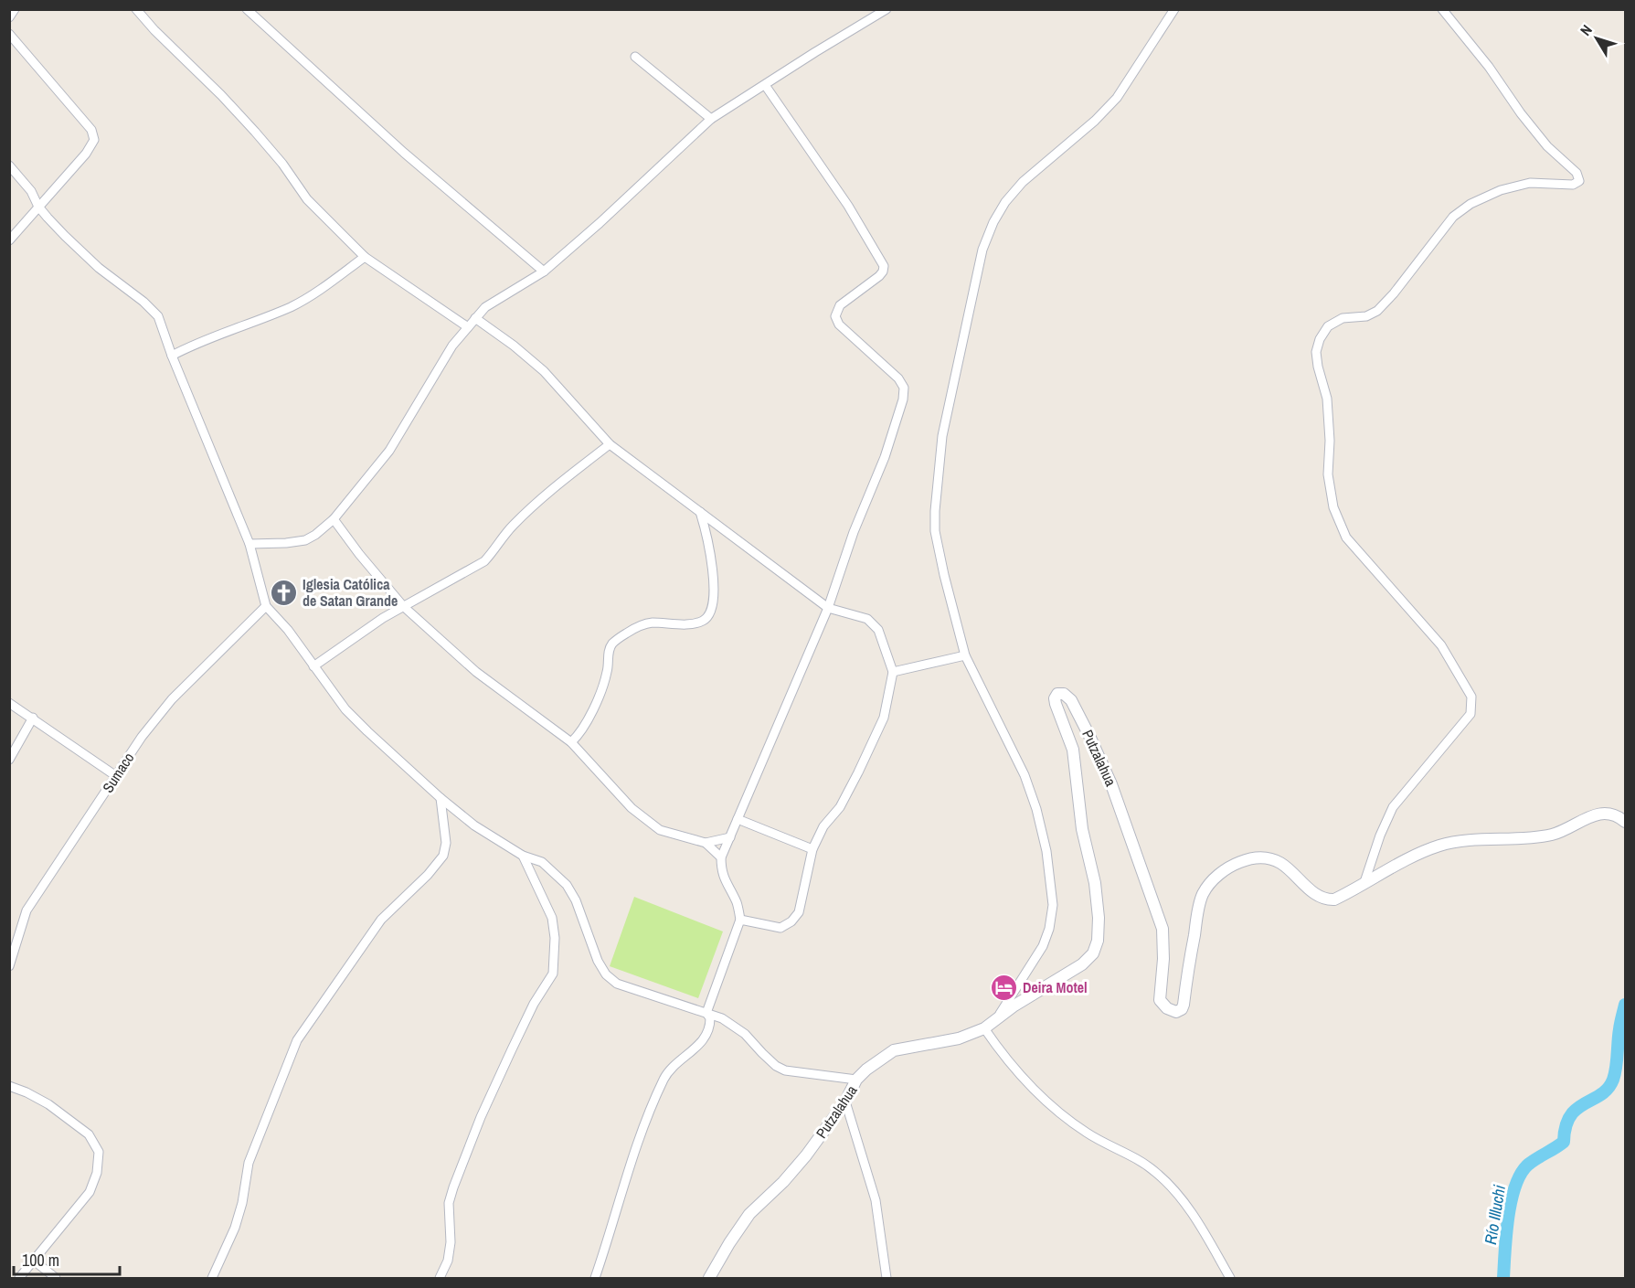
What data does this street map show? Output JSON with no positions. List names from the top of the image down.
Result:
{
  "streets": {
    "street": ["Putzalahua", "Sumaco"]
  },
  "water": ["Río Illuchi"],
  "places": {
    "church": ["Iglesia Católica de Satan Grande"],
    "hotel": ["Deira Motel"]
  },
  "scale_bar": "100 m",
  "north": "top left"
}
